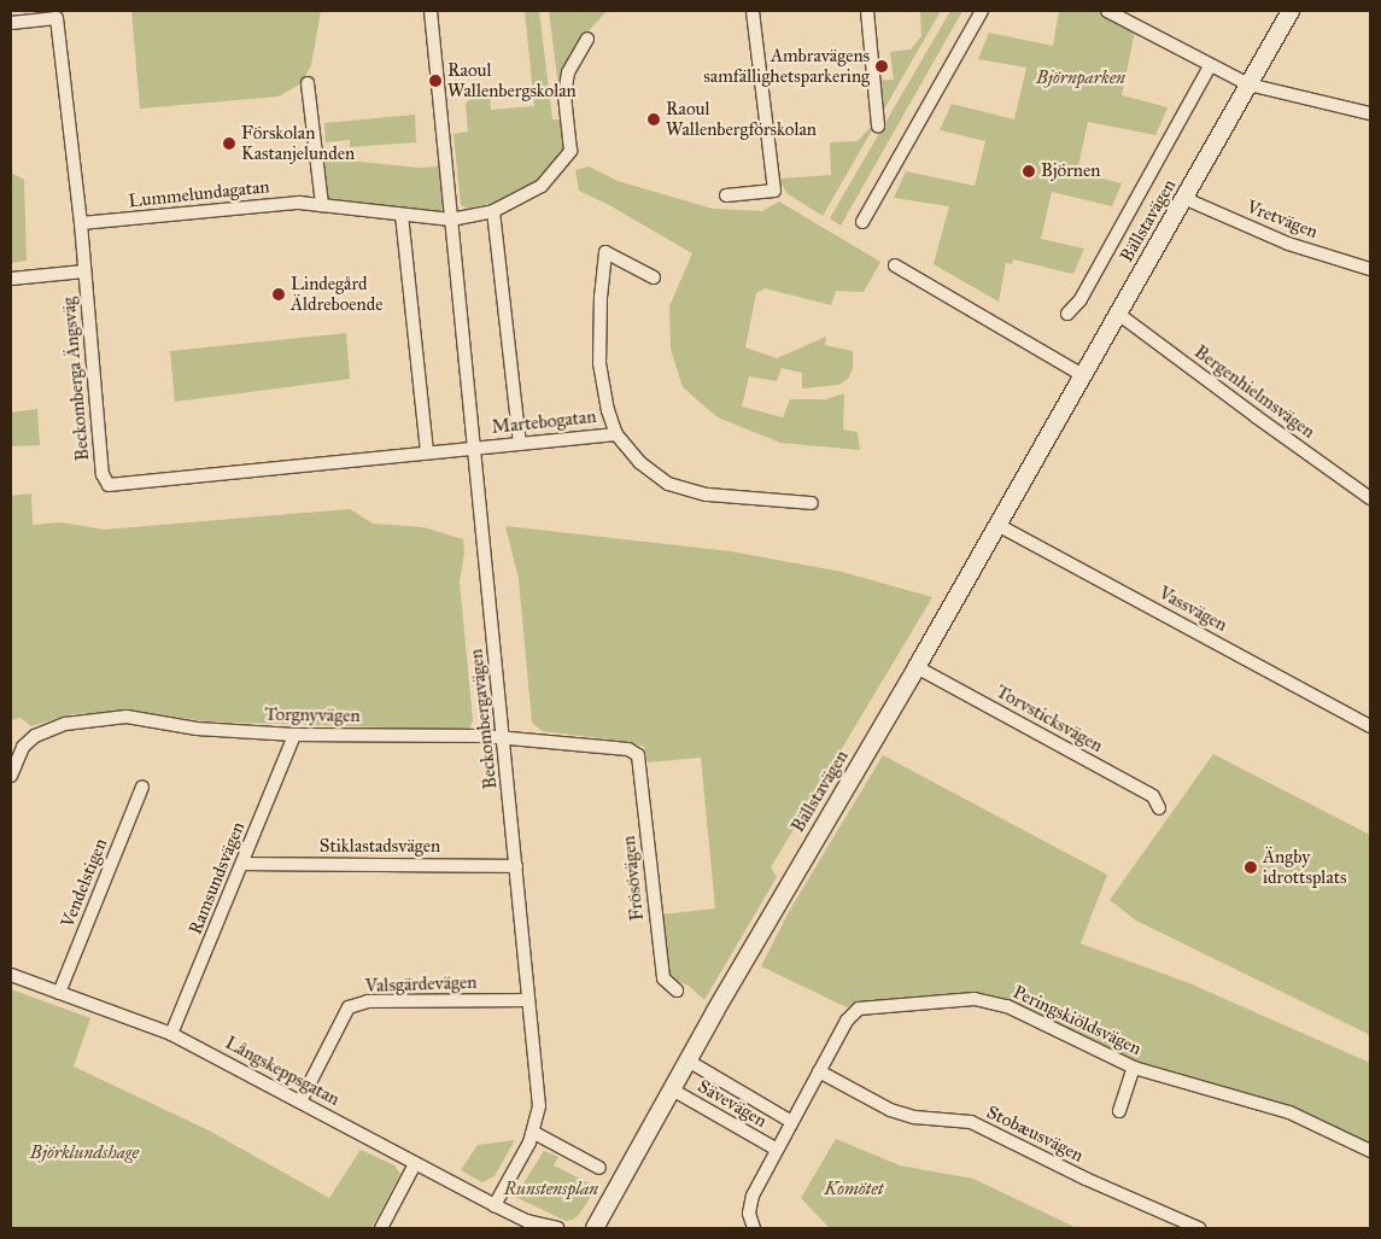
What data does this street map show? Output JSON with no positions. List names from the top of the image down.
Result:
{
  "streets": {
    "street": [
      "Lummelundagatan",
      "Vretvägen",
      "Bällstavägen",
      "Beckomberga Ängsväg",
      "Bergenhielmsvägen",
      "Martebogatan",
      "Vassvägen",
      "Torgnyvägen",
      "Beckombergavägen",
      "Torvsticksvägen",
      "Stiklastadsvägen",
      "Ramsundsvägen",
      "Frösövägen",
      "Vendelstigen",
      "Valsgärdevägen",
      "Peringskiöldsvägen",
      "Långskeppsgatan",
      "Sävevägen",
      "Stobæusvägen"
    ]
  },
  "crossings": [
    ["Lummelundagatan", "Beckomberga Ängsväg"],
    ["Lummelundagatan", "Beckombergavägen"],
    ["Vretvägen", "Bällstavägen"],
    ["Bällstavägen", "Bergenhielmsvägen"],
    ["Bällstavägen", "Vassvägen"],
    ["Bällstavägen", "Torvsticksvägen"],
    ["Bällstavägen", "Sävevägen"],
    ["Beckomberga Ängsväg", "Martebogatan"],
    ["Beckomberga Ängsväg", "Beckombergavägen"],
    ["Martebogatan", "Beckombergavägen"],
    ["Torgnyvägen", "Beckombergavägen"],
    ["Torgnyvägen", "Ramsundsvägen"],
    ["Torgnyvägen", "Frösövägen"],
    ["Beckombergavägen", "Stiklastadsvägen"],
    ["Beckombergavägen", "Valsgärdevägen"],
    ["Beckombergavägen", "Långskeppsgatan"],
    ["Stiklastadsvägen", "Ramsundsvägen"],
    ["Ramsundsvägen", "Långskeppsgatan"],
    ["Vendelstigen", "Långskeppsgatan"],
    ["Valsgärdevägen", "Långskeppsgatan"],
    ["Peringskiöldsvägen", "Sävevägen"],
    ["Peringskiöldsvägen", "Stobæusvägen"]
  ],
  "parks": [
    "Björnparken",
    "Björklundshage",
    "Runstensplan",
    "Komötet"
  ],
  "places": [
    "Ambravägens samfällighetsparkering",
    "Raoul Wallenbergskolan",
    "Raoul Wallenbergförskolan",
    "Förskolan Kastanjelunden",
    "Björnen",
    "Lindegård Äldreboende",
    "Ängby idrottsplats"
  ]
}
